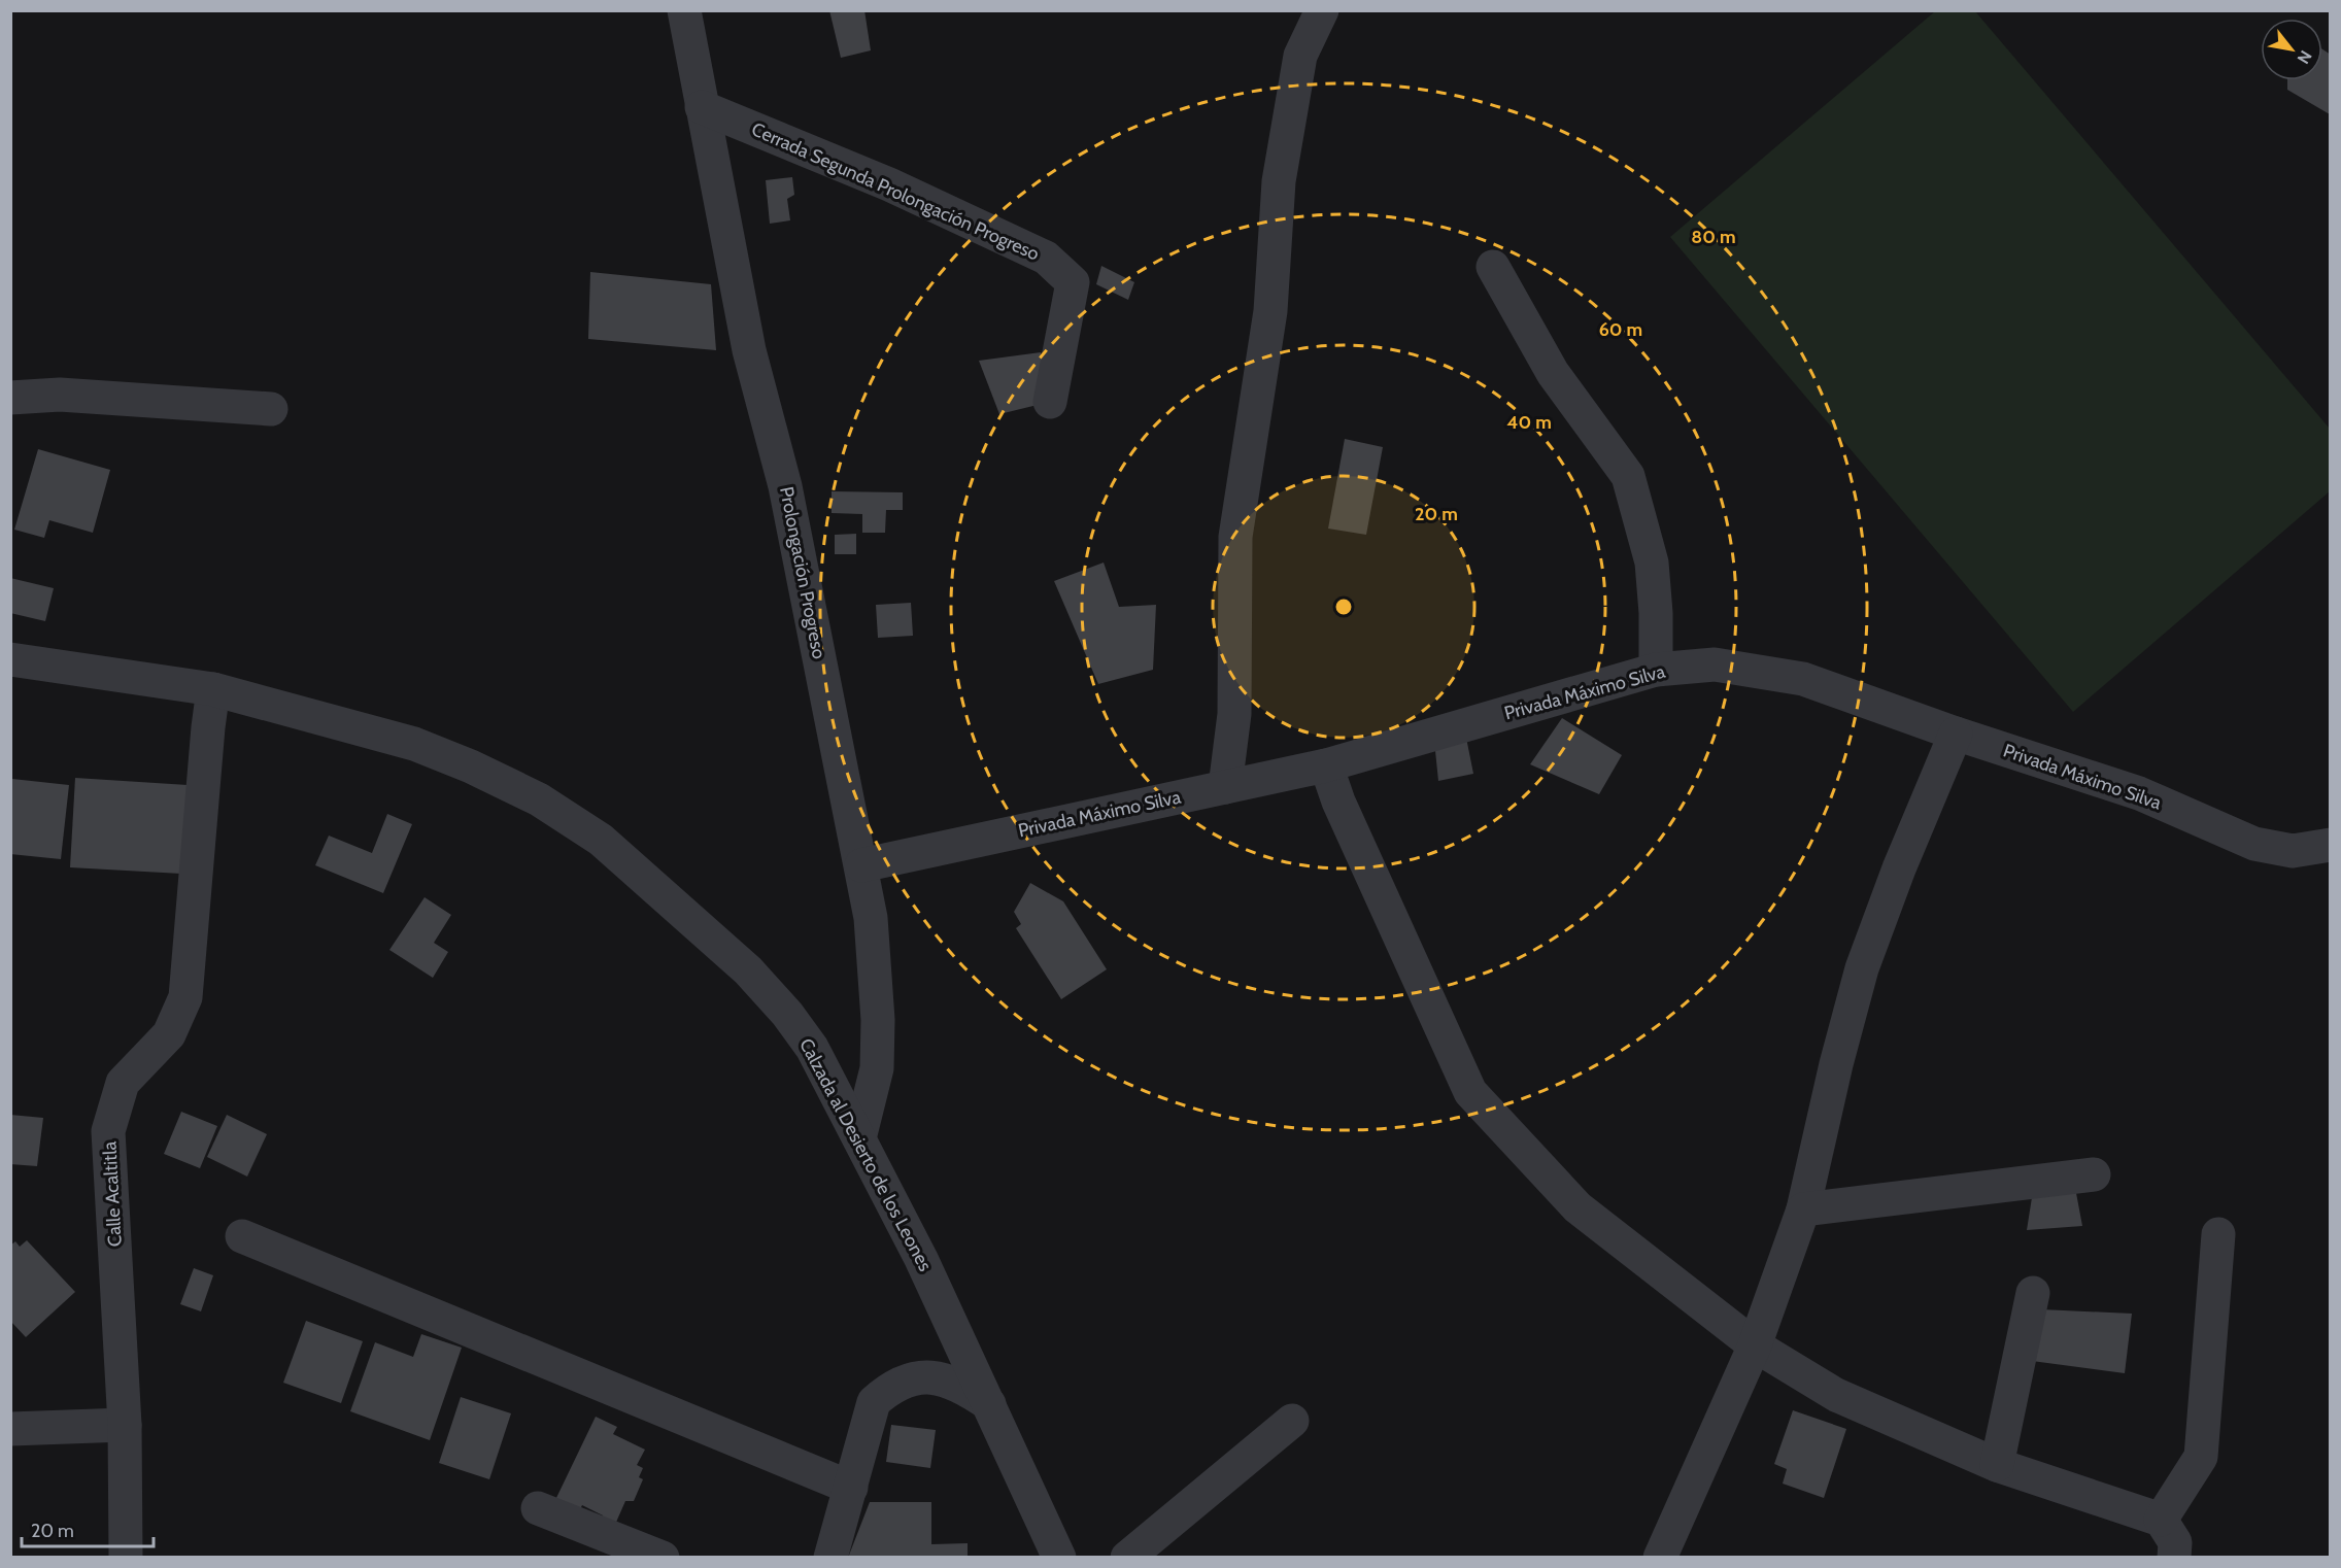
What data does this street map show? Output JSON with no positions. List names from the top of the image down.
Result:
{
  "streets": {
    "street": [
      "Cerrada Segunda Prolongación Progreso",
      "Prolongación Progreso",
      "Privada Máximo Silva",
      "Calzada al Desierto de los Leones",
      "Calle Acaltitla"
    ]
  },
  "crossings": [
    ["Cerrada Segunda Prolongación Progreso", "Prolongación Progreso"],
    ["Prolongación Progreso", "Privada Máximo Silva"],
    ["Prolongación Progreso", "Calzada al Desierto de los Leones"],
    ["Calzada al Desierto de los Leones", "Calle Acaltitla"]
  ],
  "scale_bar": "20 m",
  "north": "bottom right",
  "rings": [
    "80 m",
    "60 m",
    "40 m",
    "20 m"
  ]
}
